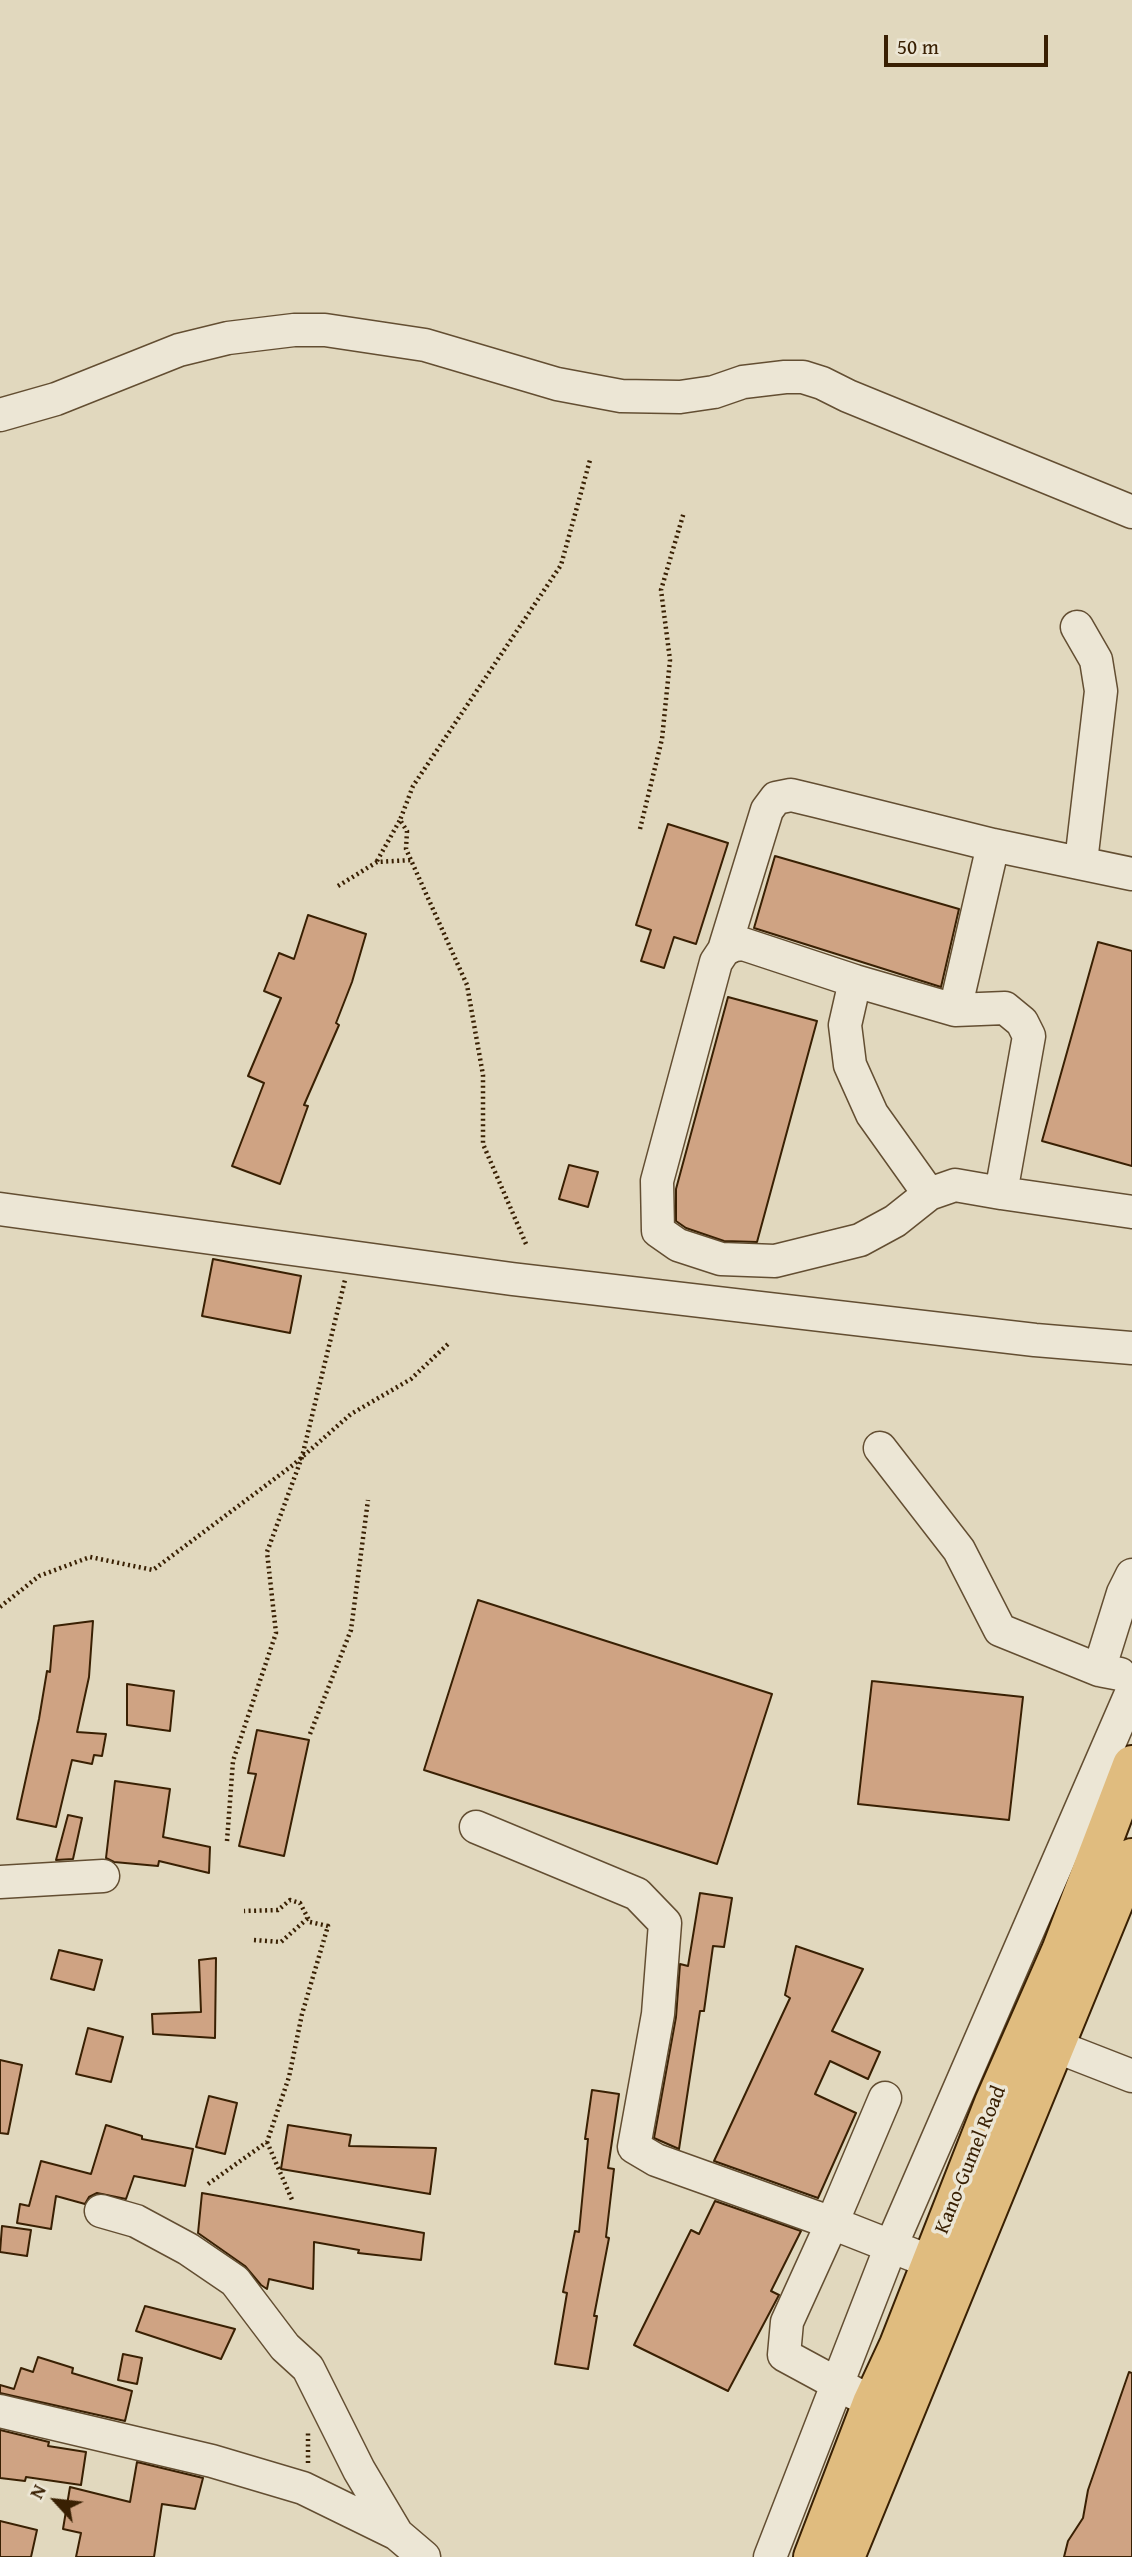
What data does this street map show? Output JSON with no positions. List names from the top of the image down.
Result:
{
  "streets": {
    "main road": ["Kano-Gumel Road"]
  },
  "scale_bar": "50 m",
  "north": "top left"
}
